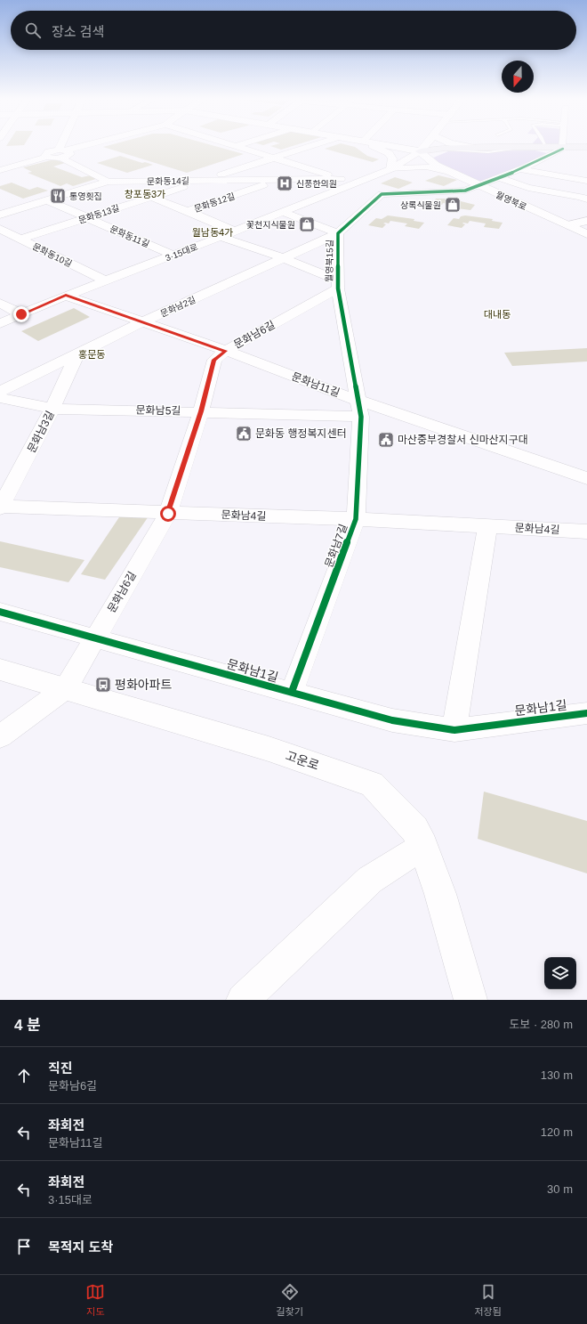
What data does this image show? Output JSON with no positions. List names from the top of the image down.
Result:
{
  "streets": {
    "main road": ["월영북로", "고운로"],
    "street": [
      "문화동14길",
      "문화동12길",
      "문화동13길",
      "문화동11길",
      "3·15대로",
      "문화동10길",
      "월영북15길",
      "문화남2길",
      "문화남6길",
      "문화남11길",
      "문화남5길",
      "문화남3길",
      "문화남4길",
      "문화남7길",
      "문화남1길"
    ]
  },
  "crossings": [
    ["문화동14길", "문화동12길"],
    ["문화동14길", "문화동13길"],
    ["문화동14길", "문화동11길"],
    ["월영북로", "3·15대로"],
    ["문화동12길", "문화동13길"],
    ["문화동13길", "문화동11길"],
    ["문화동13길", "문화동10길"],
    ["문화동11길", "3·15대로"],
    ["3·15대로", "문화동10길"],
    ["3·15대로", "문화남11길"],
    ["월영북15길", "문화남2길"],
    ["월영북15길", "문화남6길"],
    ["월영북15길", "문화남11길"],
    ["월영북15길", "문화남5길"],
    ["월영북15길", "문화남7길"],
    ["문화남2길", "문화남11길"],
    ["문화남2길", "문화남3길"],
    ["문화남6길", "문화남11길"],
    ["문화남6길", "문화남5길"],
    ["문화남6길", "문화남4길"],
    ["문화남6길", "문화남1길"],
    ["문화남6길", "고운로"],
    ["문화남11길", "문화남5길"],
    ["문화남11길", "문화남7길"],
    ["문화남5길", "문화남3길"],
    ["문화남5길", "문화남7길"],
    ["문화남3길", "문화남4길"],
    ["문화남4길", "문화남7길"],
    ["문화남7길", "문화남1길"]
  ],
  "districts": [
    "창포동3가",
    "월남동4가",
    "대내동",
    "홍문동"
  ],
  "places": {
    "hospital": ["신풍한의원"],
    "restaurant": ["통영횟집"],
    "shop": ["상록식물원", "꽃천지식물원"],
    "public building": ["문화동 행정복지센터", "마산중부경찰서 신마산지구대"],
    "bus stop": ["평화아파트"]
  },
  "north": "bottom",
  "page": {
    "search": "장소 검색",
    "heading": ["4 분", "도보 · 280 m"],
    "list": [
      ["직진", "문화남6길", "130 m"],
      ["좌회전", "문화남11길", "120 m"],
      ["좌회전", "3·15대로", "30 m"],
      "목적지 도착"
    ],
    "nav": ["지도", "길찾기", "저장됨"]
  }
}
